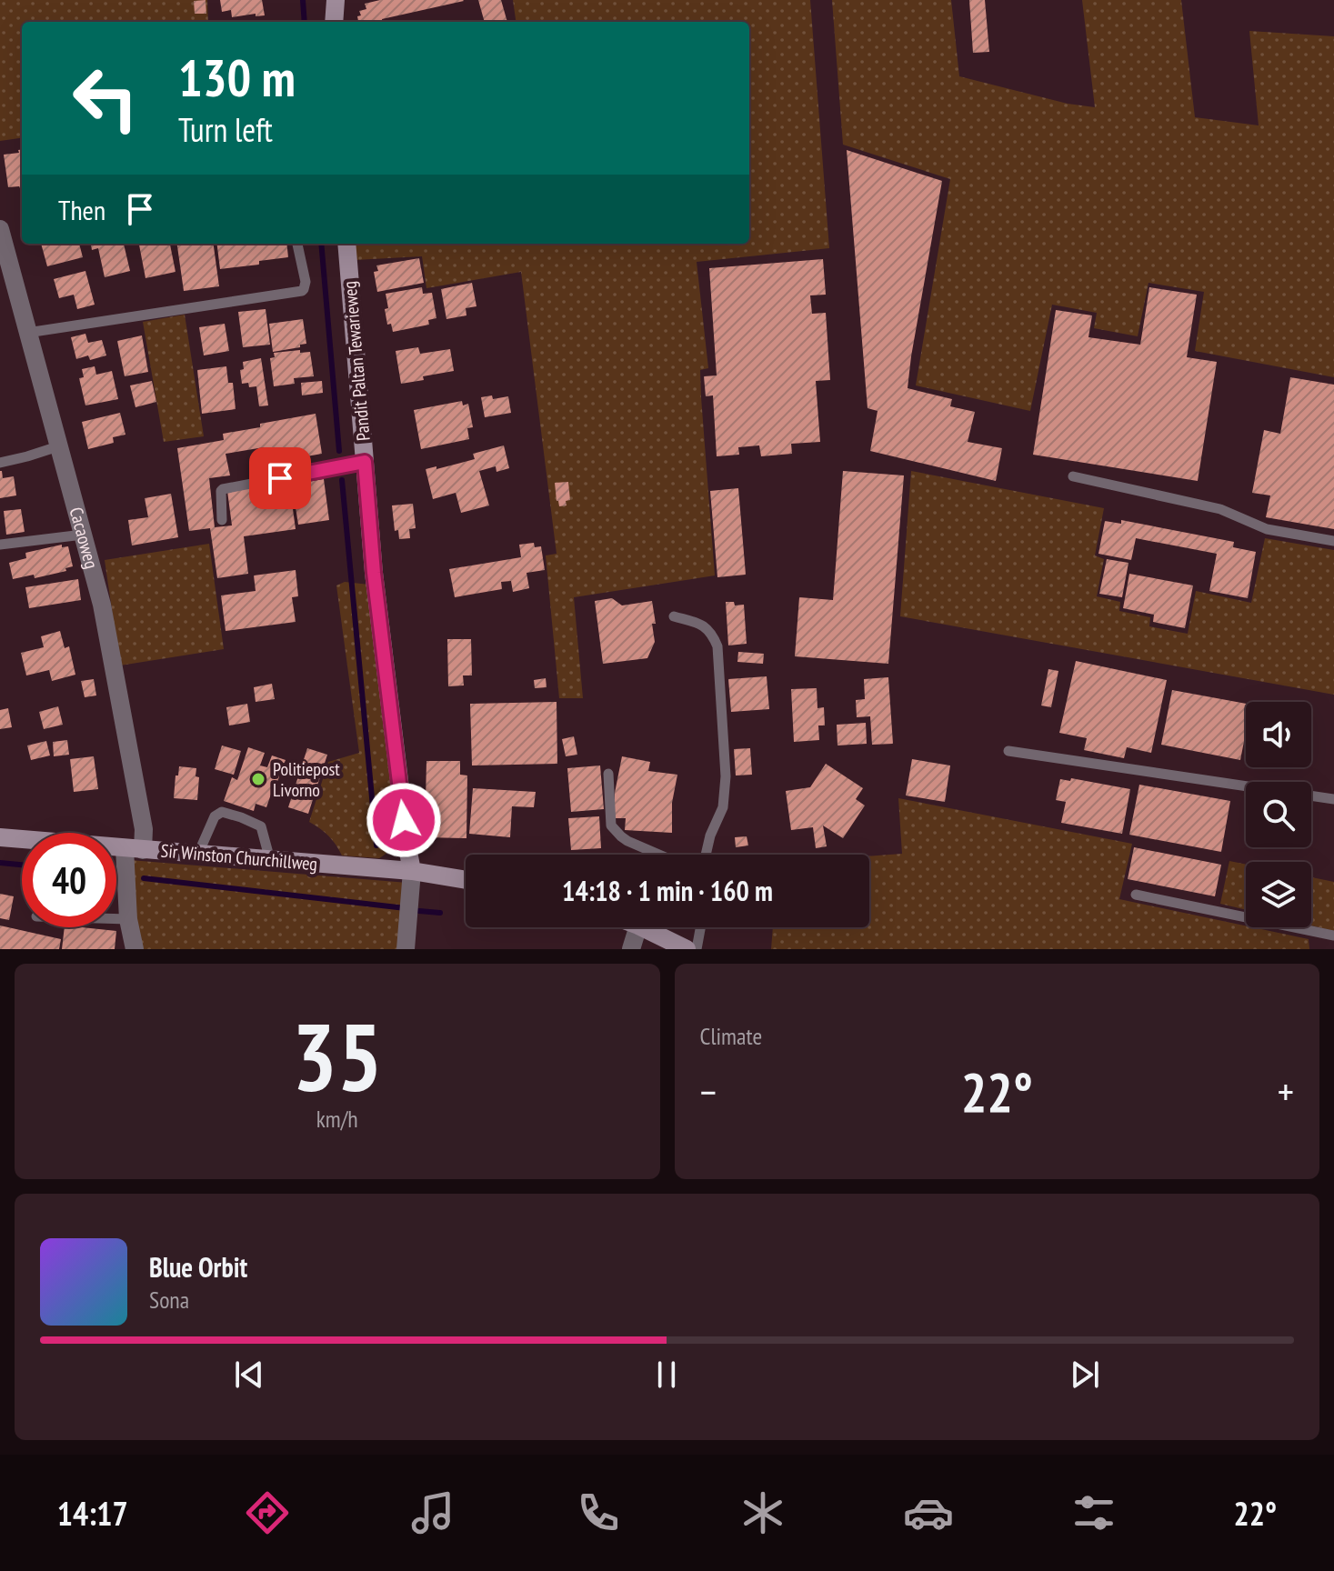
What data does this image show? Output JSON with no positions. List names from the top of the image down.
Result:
{
  "streets": {
    "street": ["Pandit Paltan Tewarieweg", "Cacaoweg", "Sir Winston Churchillweg"]
  },
  "crossings": [
    ["Pandit Paltan Tewarieweg", "Sir Winston Churchillweg"],
    ["Cacaoweg", "Sir Winston Churchillweg"]
  ],
  "places": ["Politiepost Livorno"],
  "page": {
    "turn": ["130 m", "Turn left"],
    "then": "Then",
    "limit": "40",
    "trip": "14:18 · 1 min · 160 m",
    "tile": [
      ["35", "km/h"],
      "Climate"
    ],
    "heat": ["−", "22°", "+"],
    "song": ["Blue Orbit", "Sona"],
    "tabs": ["14:17", "22°"]
  }
}
